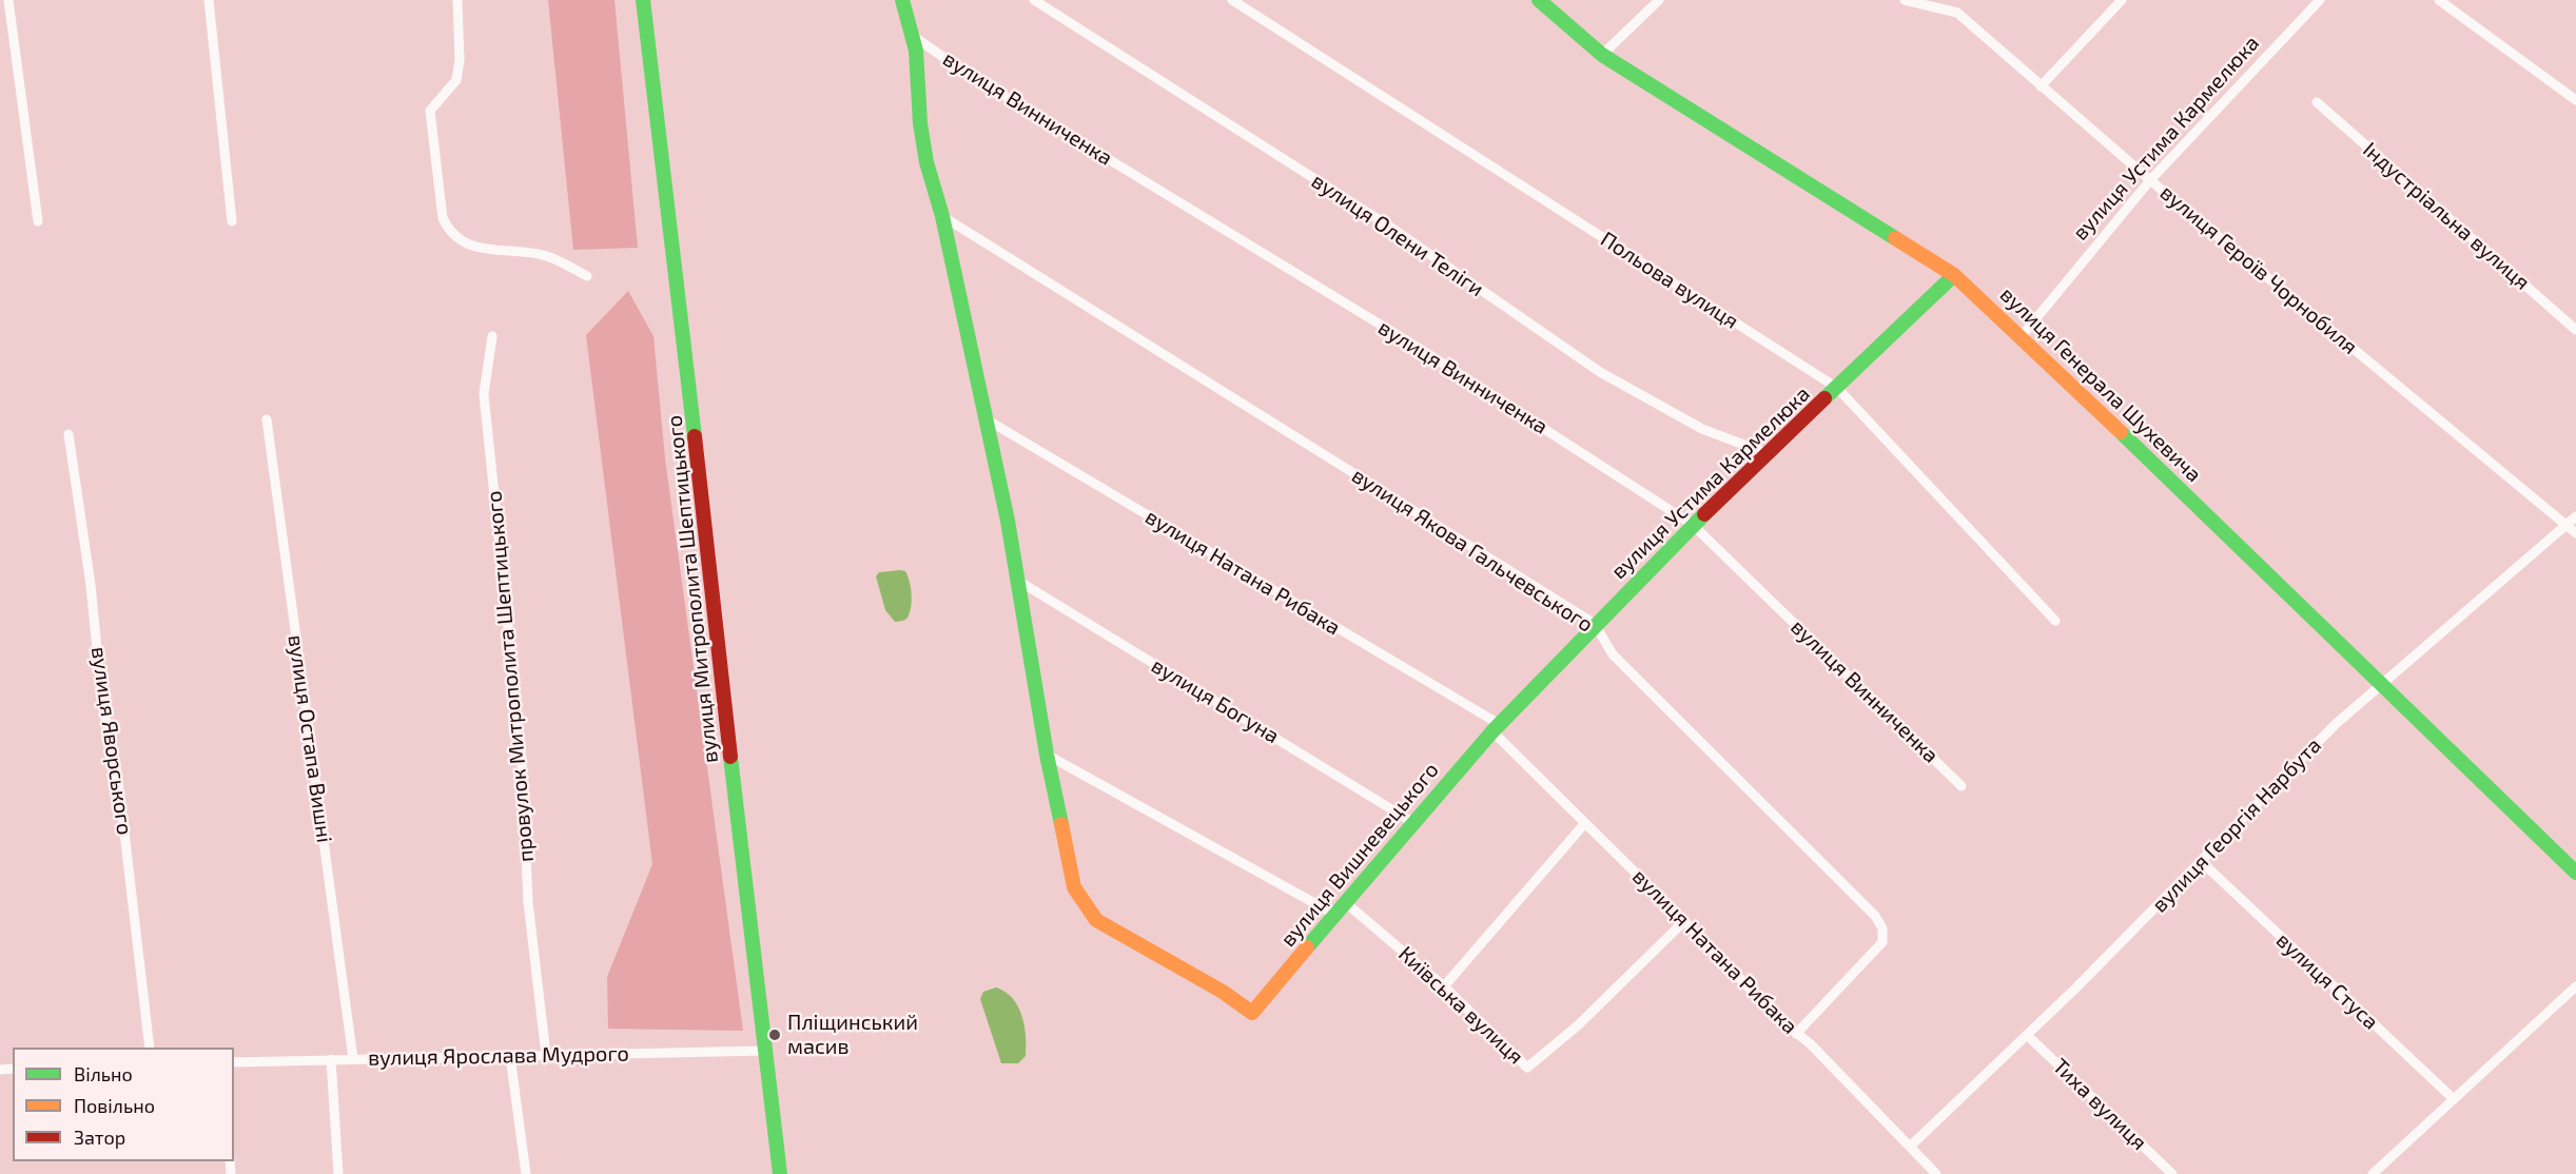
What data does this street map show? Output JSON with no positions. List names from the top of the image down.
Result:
{
  "streets": {
    "street": [
      "вулиця Винниченка",
      "вулиця Устима Кармелюка",
      "Індустріальна вулиця",
      "вулиця Олени Теліги",
      "вулиця Героїв Чорнобиля",
      "Польова вулиця",
      "вулиця Генерала Шухевича",
      "вулиця Якова Гальчевського",
      "вулиця Натана Рибака",
      "вулиця Митрополита Шептицького",
      "провулок Митрополита Шептицького",
      "вулиця Богуна",
      "вулиця Остапа Вишні",
      "вулиця Яворського",
      "вулиця Георгія Нарбута",
      "вулиця Вишневецького",
      "вулиця Стуса",
      "Київська вулиця",
      "вулиця Ярослава Мудрого",
      "Тиха вулиця"
    ]
  },
  "crossings": [
    ["вулиця Винниченка", "вулиця Устима Кармелюка"],
    ["вулиця Устима Кармелюка", "вулиця Олени Теліги"],
    ["вулиця Устима Кармелюка", "вулиця Героїв Чорнобиля"],
    ["вулиця Устима Кармелюка", "Польова вулиця"],
    ["вулиця Устима Кармелюка", "вулиця Генерала Шухевича"],
    ["вулиця Устима Кармелюка", "вулиця Якова Гальчевського"],
    ["вулиця Устима Кармелюка", "вулиця Натана Рибака"],
    ["вулиця Устима Кармелюка", "вулиця Вишневецького"],
    ["вулиця Героїв Чорнобиля", "вулиця Георгія Нарбута"],
    ["вулиця Генерала Шухевича", "вулиця Георгія Нарбута"],
    ["вулиця Якова Гальчевського", "вулиця Натана Рибака"],
    ["вулиця Натана Рибака", "вулиця Георгія Нарбута"],
    ["вулиця Натана Рибака", "вулиця Вишневецького"],
    ["вулиця Натана Рибака", "Київська вулиця"],
    ["вулиця Митрополита Шептицького", "вулиця Ярослава Мудрого"],
    ["провулок Митрополита Шептицького", "вулиця Ярослава Мудрого"],
    ["вулиця Богуна", "вулиця Вишневецького"],
    ["вулиця Остапа Вишні", "вулиця Ярослава Мудрого"],
    ["вулиця Георгія Нарбута", "вулиця Стуса"],
    ["вулиця Георгія Нарбута", "Тиха вулиця"],
    ["вулиця Вишневецького", "Київська вулиця"]
  ],
  "places": ["Пліщинський масив"],
  "legend": ["Вільно", "Повільно", "Затор"]
}
